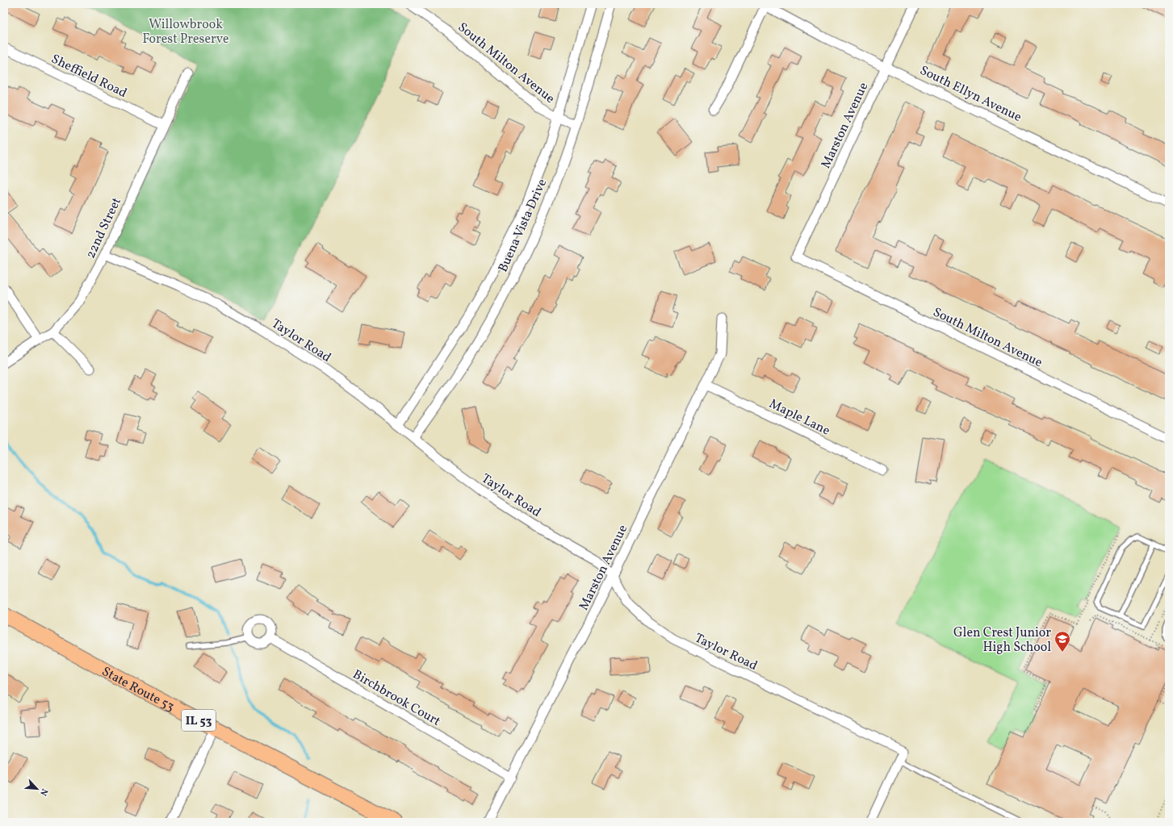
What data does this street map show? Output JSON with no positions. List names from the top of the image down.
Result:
{
  "streets": {
    "main road": ["State Route 53", "IL 53"],
    "street": [
      "South Milton Avenue",
      "Sheffield Road",
      "South Ellyn Avenue",
      "Marston Avenue",
      "Buena Vista Drive",
      "22nd Street",
      "Taylor Road",
      "Maple Lane",
      "Birchbrook Court"
    ]
  },
  "crossings": [
    ["South Milton Avenue", "Marston Avenue"],
    ["South Milton Avenue", "Buena Vista Drive"],
    ["Sheffield Road", "22nd Street"],
    ["South Ellyn Avenue", "Marston Avenue"],
    ["Marston Avenue", "Taylor Road"],
    ["Marston Avenue", "Maple Lane"],
    ["Marston Avenue", "Birchbrook Court"],
    ["Buena Vista Drive", "Taylor Road"],
    ["22nd Street", "Taylor Road"]
  ],
  "parks": ["Willowbrook Forest Preserve"],
  "places": {
    "school or university": ["Glen Crest Junior High School"]
  },
  "north": "bottom right"
}
